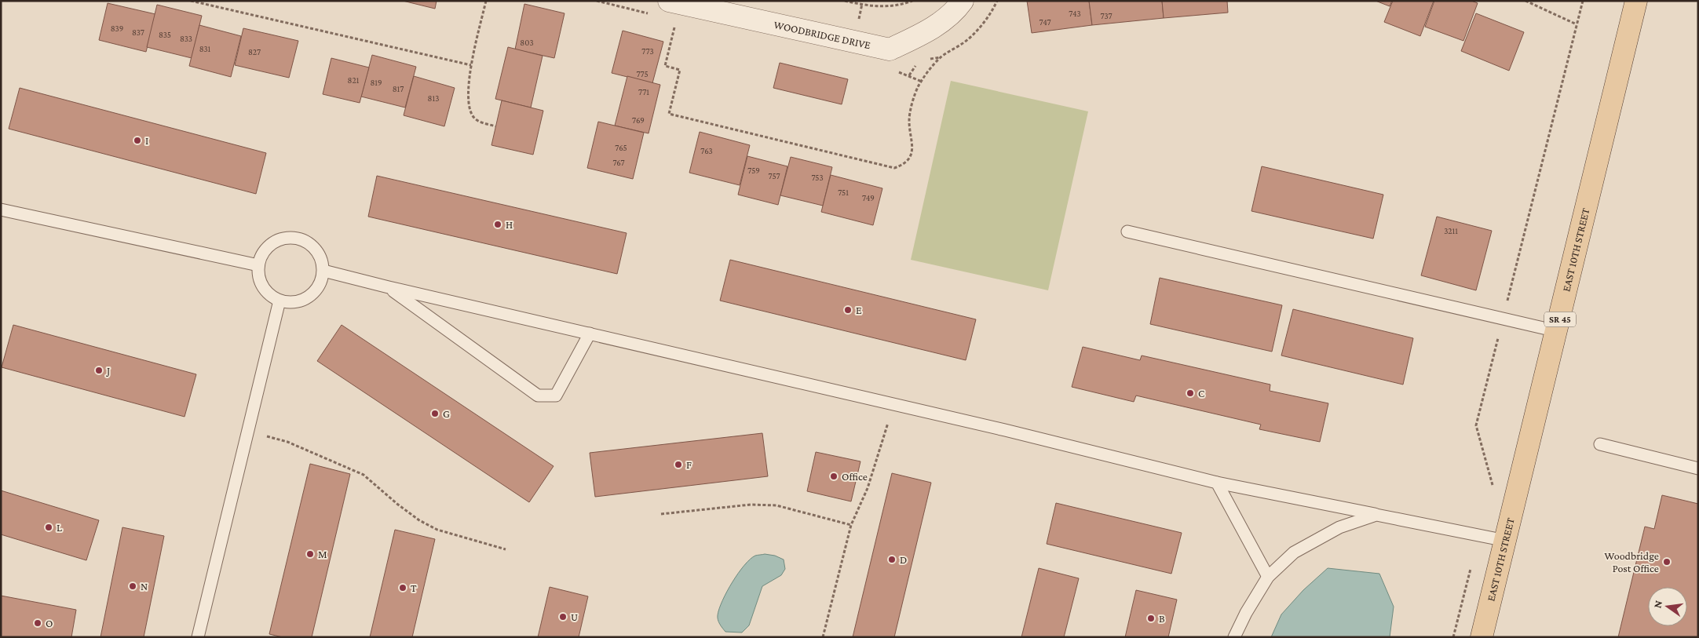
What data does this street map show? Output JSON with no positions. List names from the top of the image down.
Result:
{
  "streets": {
    "main road": ["EAST 10TH STREET", "SR 45"],
    "street": ["WOODBRIDGE DRIVE"]
  },
  "places": [
    "I",
    "H",
    "E",
    "J",
    "C",
    "G",
    "F",
    "Office",
    "L",
    "M",
    "D",
    "Woodbridge Post Office",
    "N",
    "T",
    "U",
    "B",
    "O"
  ],
  "house_numbers": [
    "743",
    "737",
    "747",
    "839",
    "837",
    "835",
    "833",
    "803",
    "831",
    "773",
    "827",
    "775",
    "821",
    "819",
    "817",
    "771",
    "813",
    "769",
    "765",
    "763",
    "767",
    "759",
    "757",
    "753",
    "751",
    "749",
    "3211"
  ],
  "north": "left"
}
